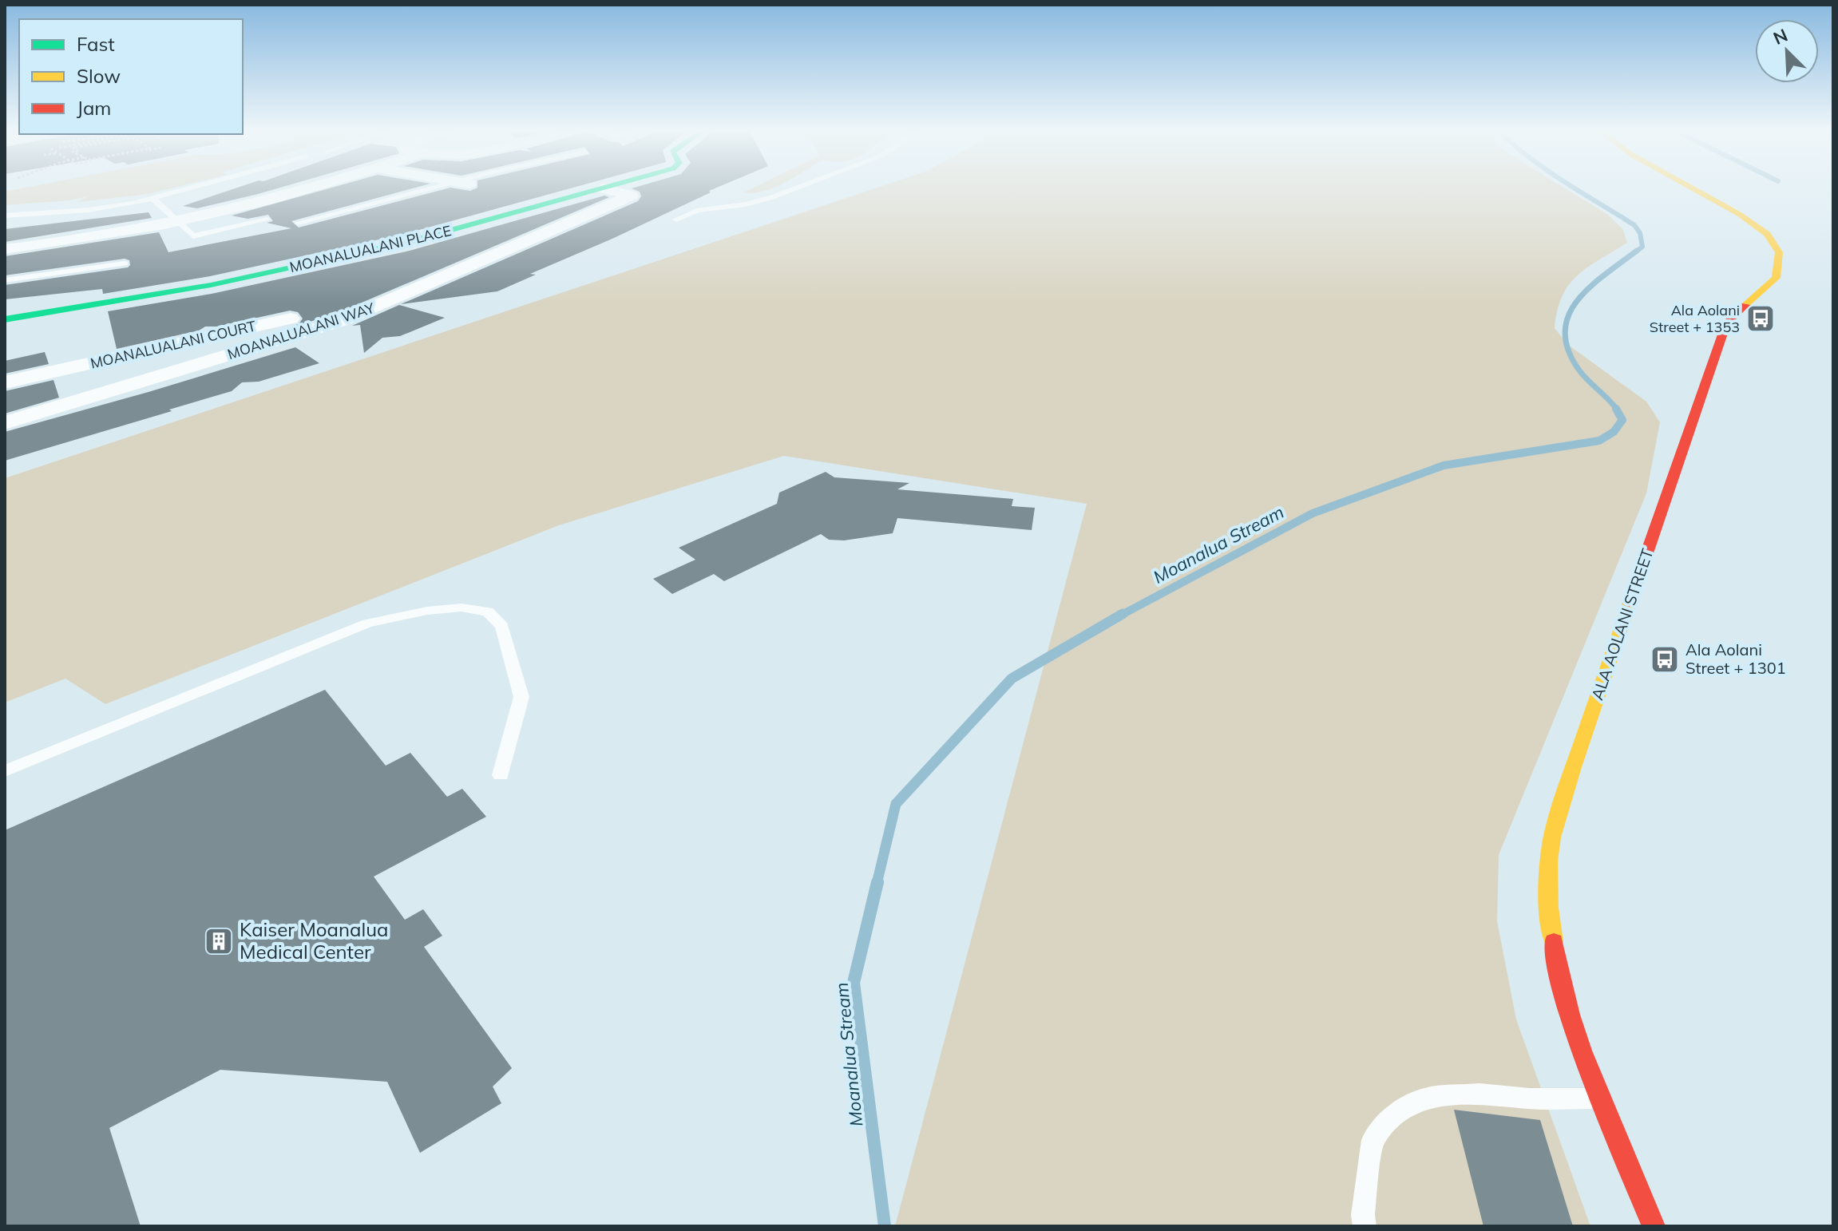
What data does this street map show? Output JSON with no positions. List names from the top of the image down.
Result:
{
  "streets": {
    "street": [
      "MOANALUALANI PLACE",
      "MOANALUALANI WAY",
      "MOANALUALANI COURT",
      "ALA AOLANI STREET"
    ]
  },
  "crossings": [
    ["MOANALUALANI PLACE", "MOANALUALANI WAY"],
    ["MOANALUALANI WAY", "MOANALUALANI COURT"]
  ],
  "water": ["Moanalua Stream"],
  "places": {
    "bus stop": ["Ala Aolani Street + 1353", "Ala Aolani Street + 1301"],
    "building": ["Kaiser Moanalua Medical Center"]
  },
  "legend": ["Fast", "Slow", "Jam"],
  "north": "top left"
}
